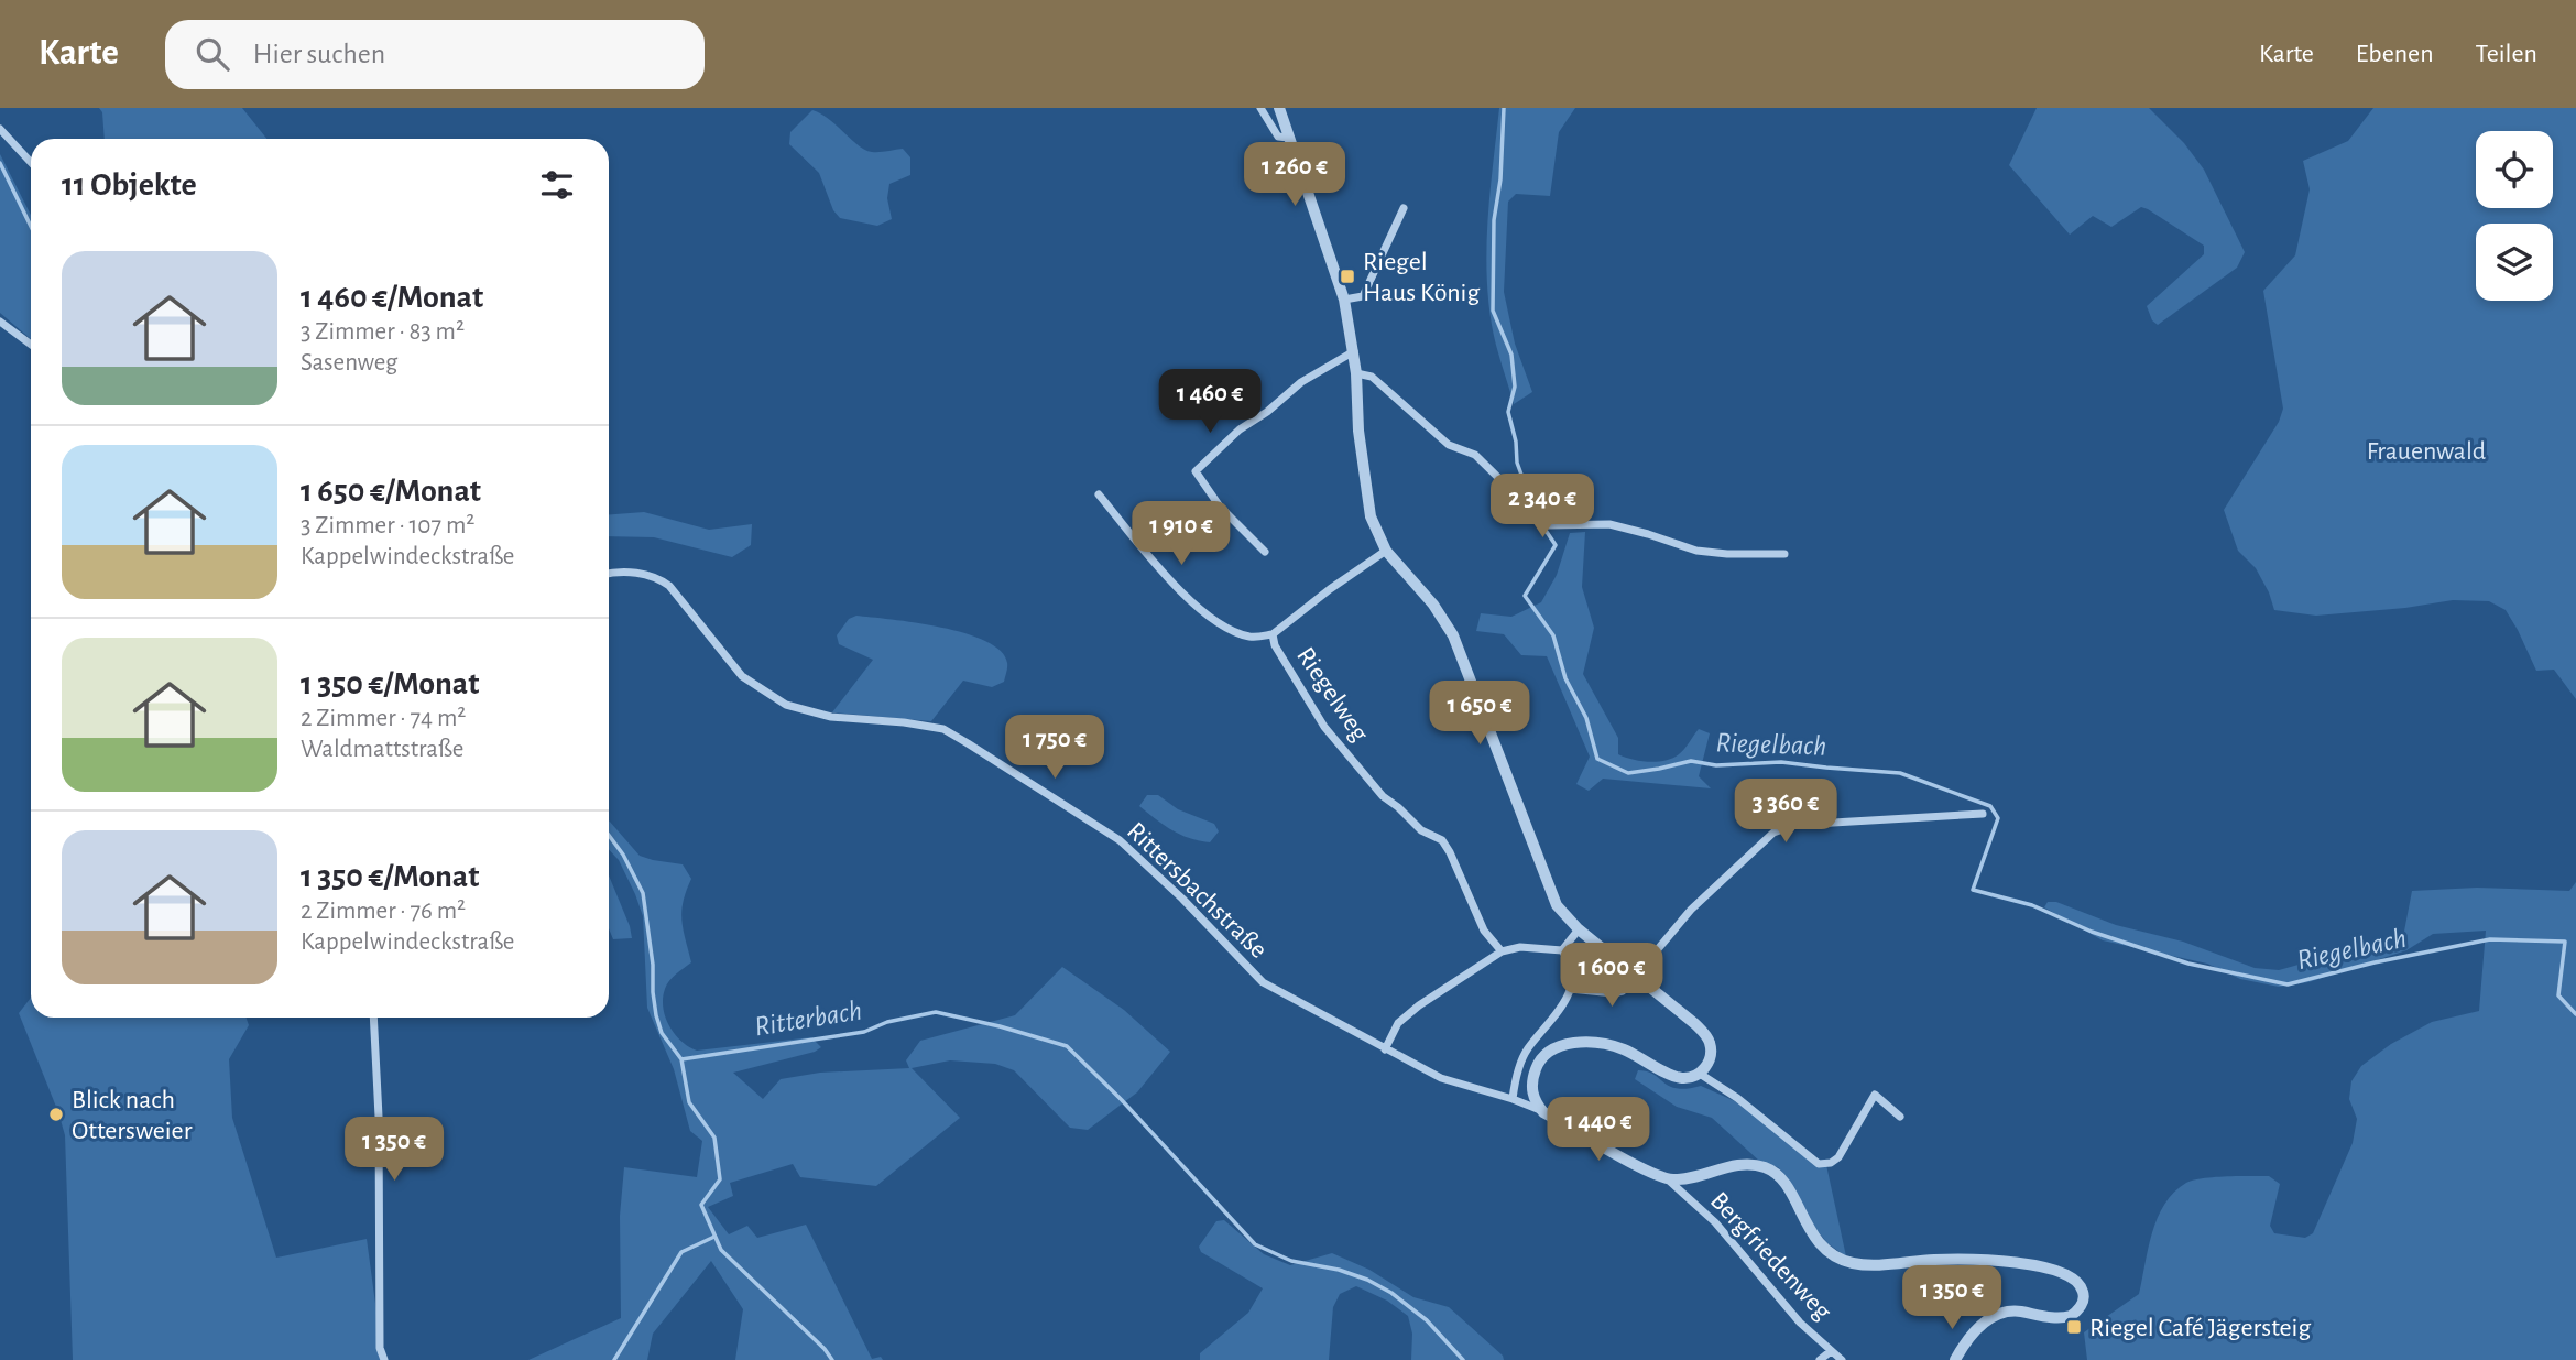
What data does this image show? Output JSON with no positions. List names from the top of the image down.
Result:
{
  "streets": {
    "street": ["Riegelweg", "Rittersbachstraße", "Bergfriedenweg"]
  },
  "water": ["Riegelbach", "Ritterbach"],
  "parks": ["Frauenwald"],
  "places": {
    "transit": ["Riegel Haus König", "Riegel Café Jägersteig"],
    "other": ["Blick nach Ottersweier"]
  },
  "page": {
    "header": "Karte",
    "search": "Hier suchen",
    "nav": ["Karte", "Ebenen", "Teilen"],
    "heading": "11 Objekte",
    "price": [
      "1 260 €",
      "1 460 €",
      "2 340 €",
      "1 910 €",
      "1 650 €",
      "1 750 €",
      "3 360 €",
      "1 600 €",
      "1 440 €",
      "1 350 €",
      "1 350 €"
    ],
    "list": [
      {
        "name": "1 460 €/Monat",
        "note": "3 Zimmer · 83 m² · Sasenweg"
      },
      {
        "name": "1 650 €/Monat",
        "note": "3 Zimmer · 107 m² · Kappelwindeckstraße"
      },
      {
        "name": "1 350 €/Monat",
        "note": "2 Zimmer · 74 m² · Waldmattstraße"
      },
      {
        "name": "1 350 €/Monat",
        "note": "2 Zimmer · 76 m² · Kappelwindeckstraße"
      }
    ]
  }
}
